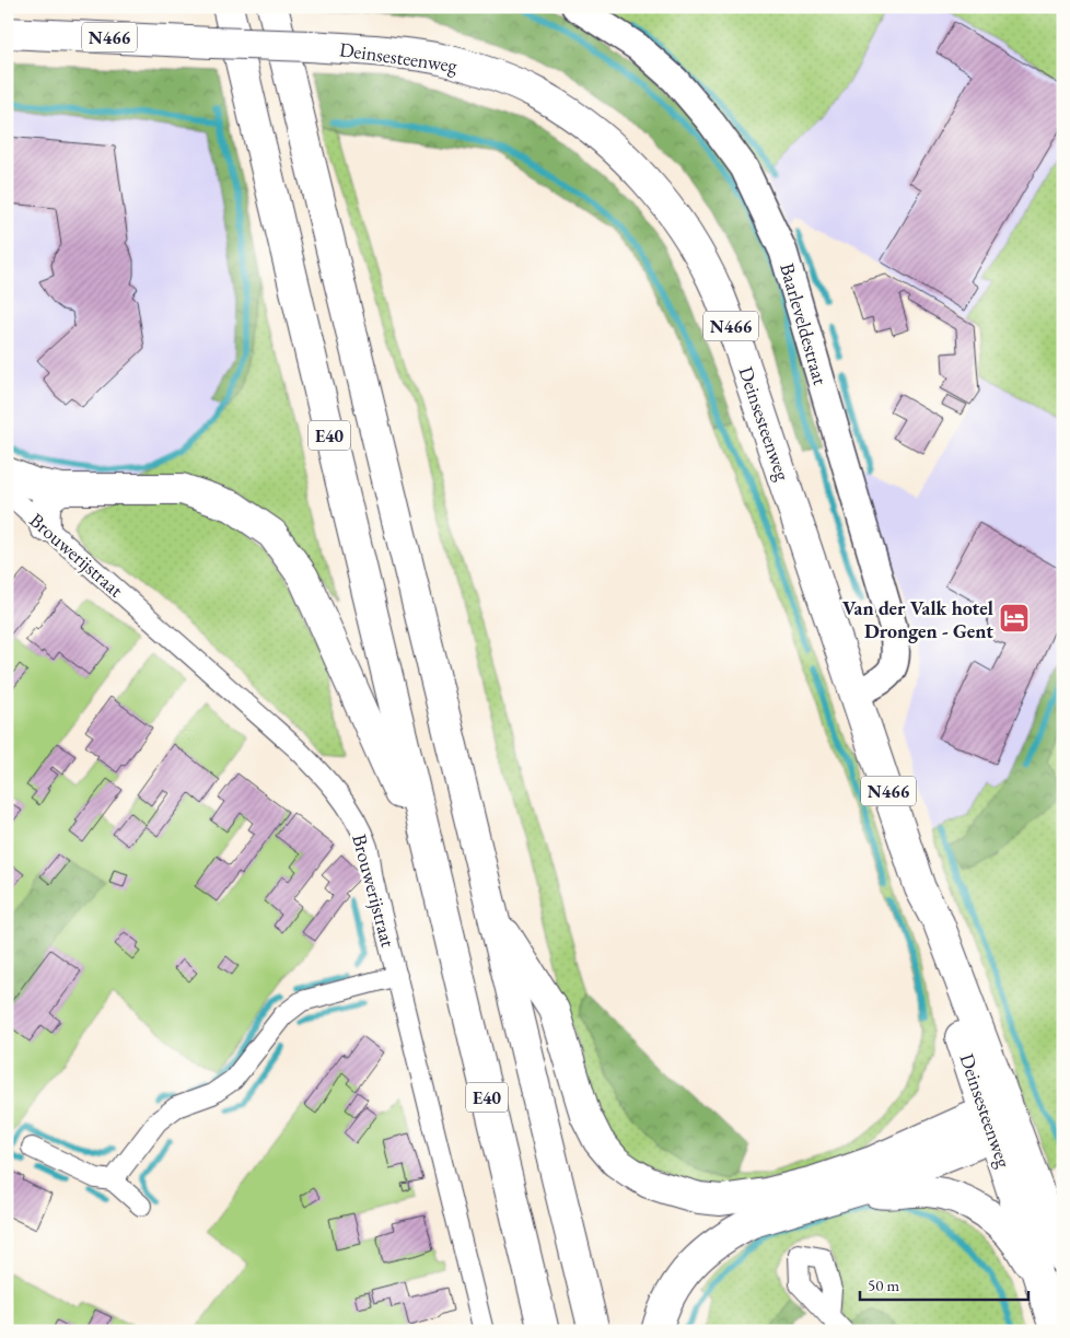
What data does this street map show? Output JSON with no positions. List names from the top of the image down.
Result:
{
  "streets": {
    "main road": ["N466", "Deinsesteenweg", "E40"],
    "street": ["Baarleveldestraat", "Brouwerijstraat"]
  },
  "crossings": [
    ["Deinsesteenweg", "Baarleveldestraat"]
  ],
  "places": {
    "hotel": ["Van der Valk hotel Drongen - Gent"]
  },
  "scale_bar": "50 m"
}
